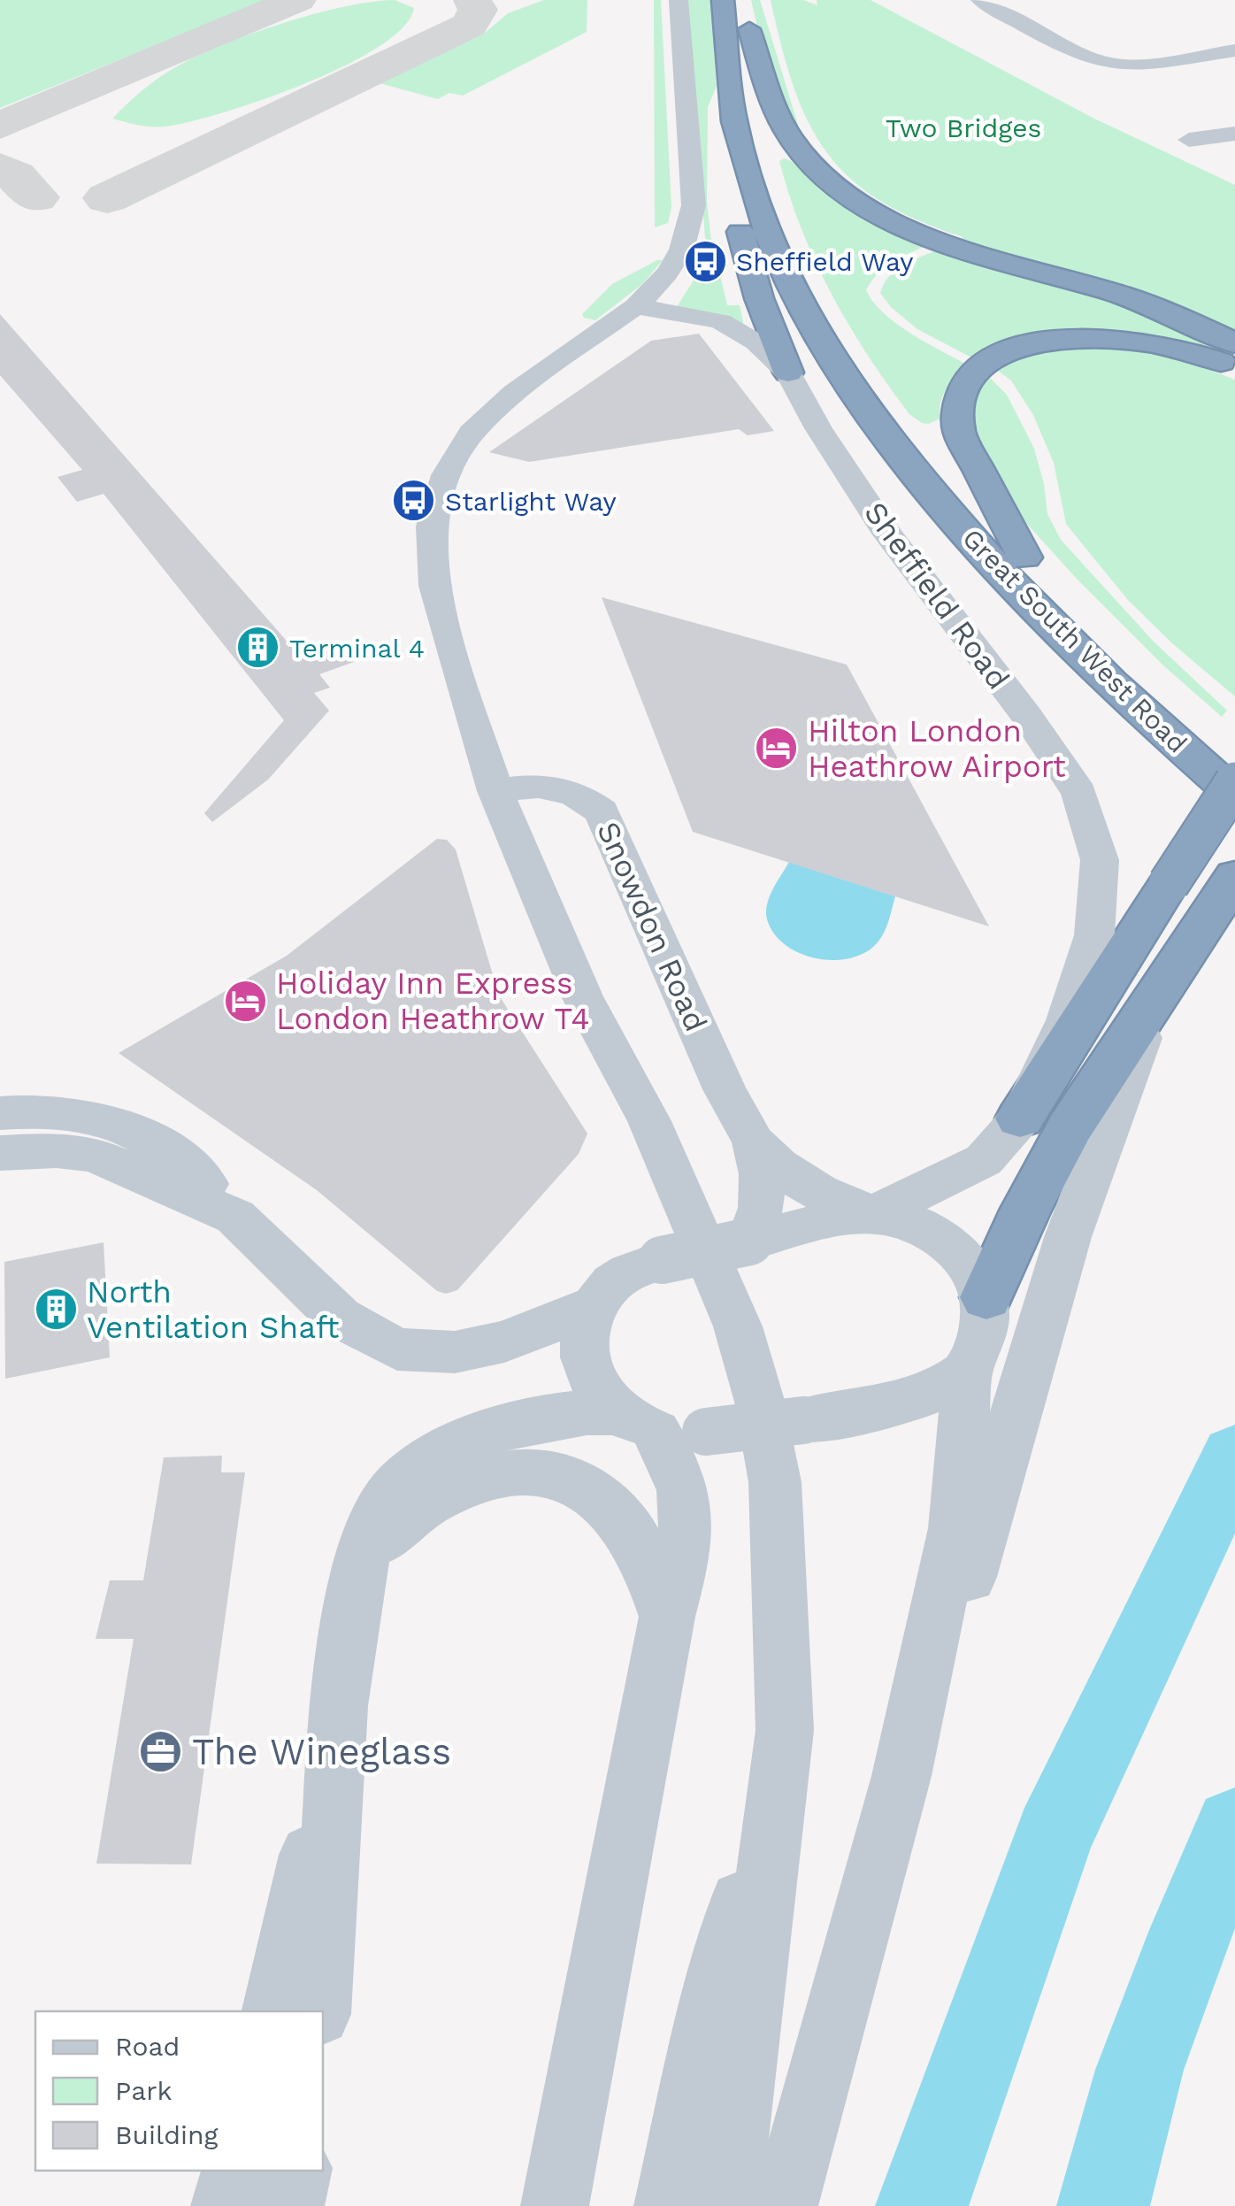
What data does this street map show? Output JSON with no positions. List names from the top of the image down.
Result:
{
  "streets": {
    "highway": ["Great South West Road"],
    "street": ["Sheffield Road", "Snowdon Road"]
  },
  "crossings": [
    ["Sheffield Road", "Snowdon Road"]
  ],
  "parks": ["Two Bridges"],
  "places": {
    "bus stop": ["Sheffield Way", "Starlight Way"],
    "building": ["Terminal 4", "North Ventilation Shaft"],
    "hotel": ["Hilton London Heathrow Airport", "Holiday Inn Express London Heathrow T4"],
    "office": ["The Wineglass"]
  },
  "legend": ["Road", "Park", "Building"]
}
